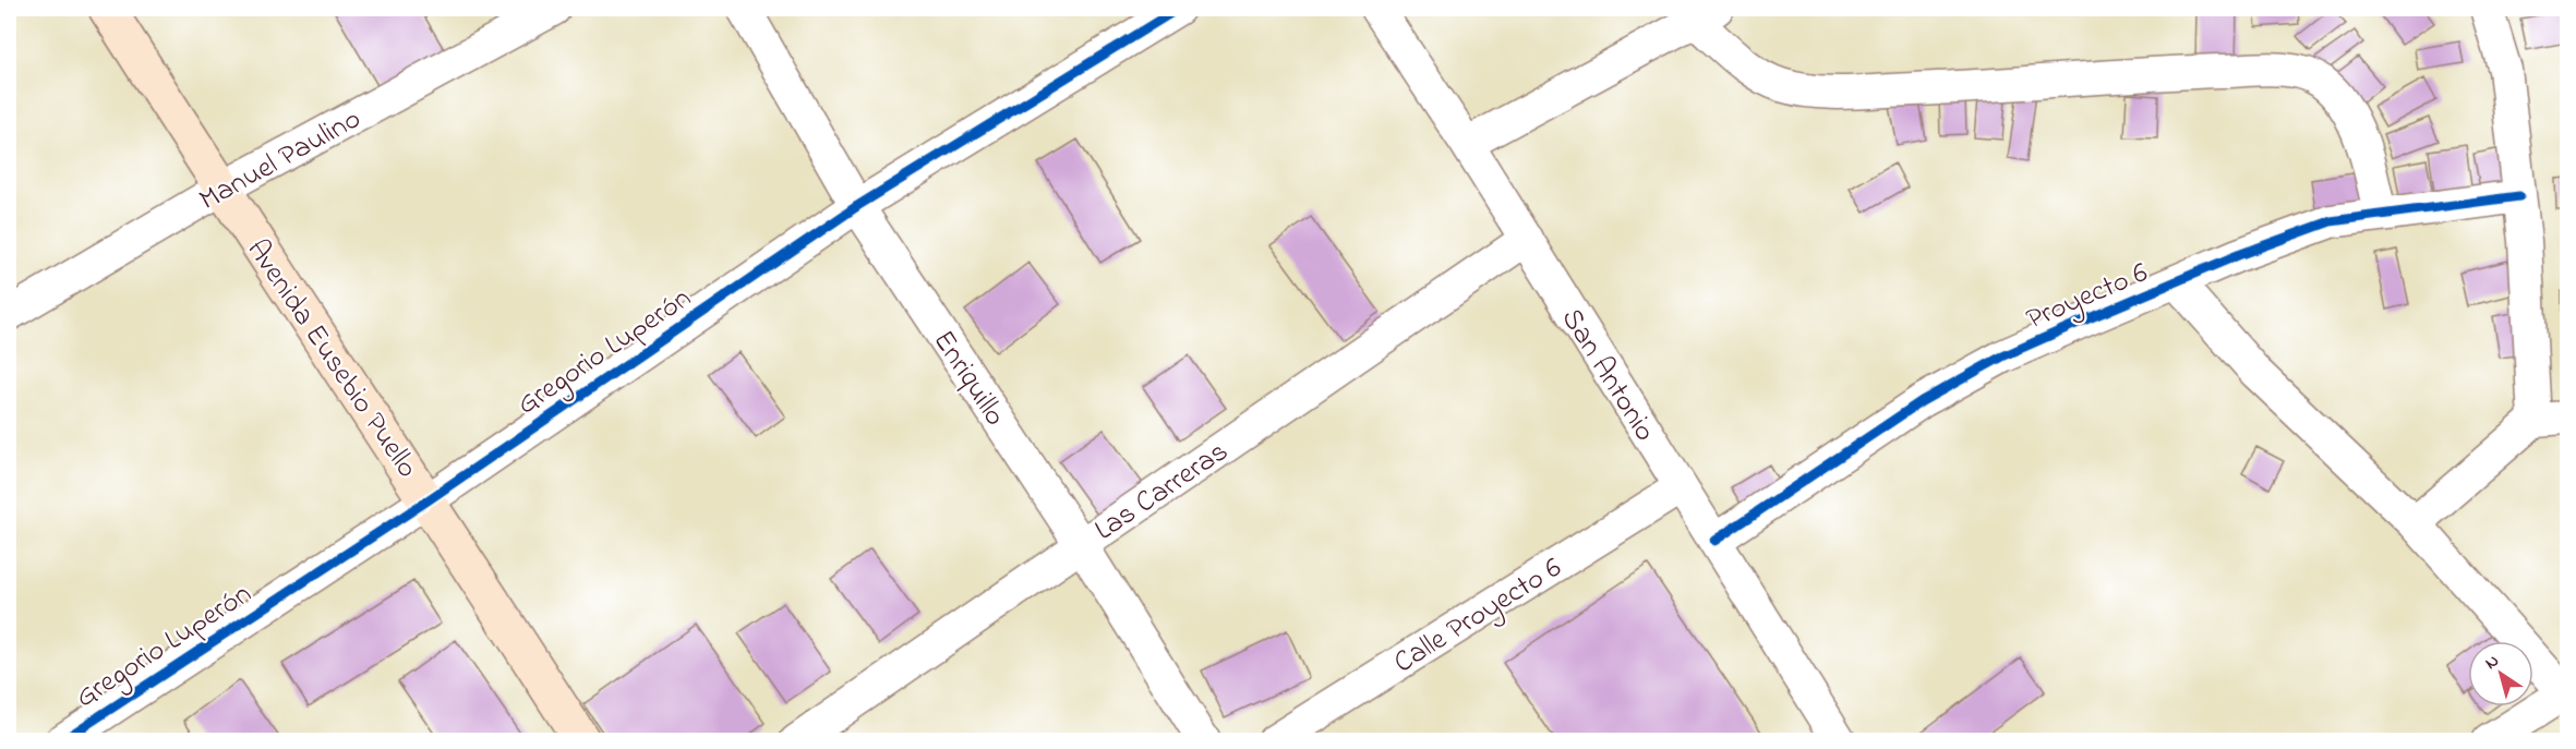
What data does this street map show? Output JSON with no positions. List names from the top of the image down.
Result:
{
  "streets": {
    "main road": ["Avenida Eusebio Puello"],
    "street": [
      "Manuel Paulino",
      "Proyecto 6",
      "Gregorio Luperón",
      "San Antonio",
      "Enriquillo",
      "Las Carreras",
      "Calle Proyecto 6"
    ]
  },
  "crossings": [
    ["Manuel Paulino", "Avenida Eusebio Puello"],
    ["Proyecto 6", "San Antonio"],
    ["Gregorio Luperón", "Avenida Eusebio Puello"],
    ["Gregorio Luperón", "Enriquillo"],
    ["San Antonio", "Las Carreras"],
    ["San Antonio", "Calle Proyecto 6"],
    ["Enriquillo", "Las Carreras"]
  ],
  "north": "top left"
}
